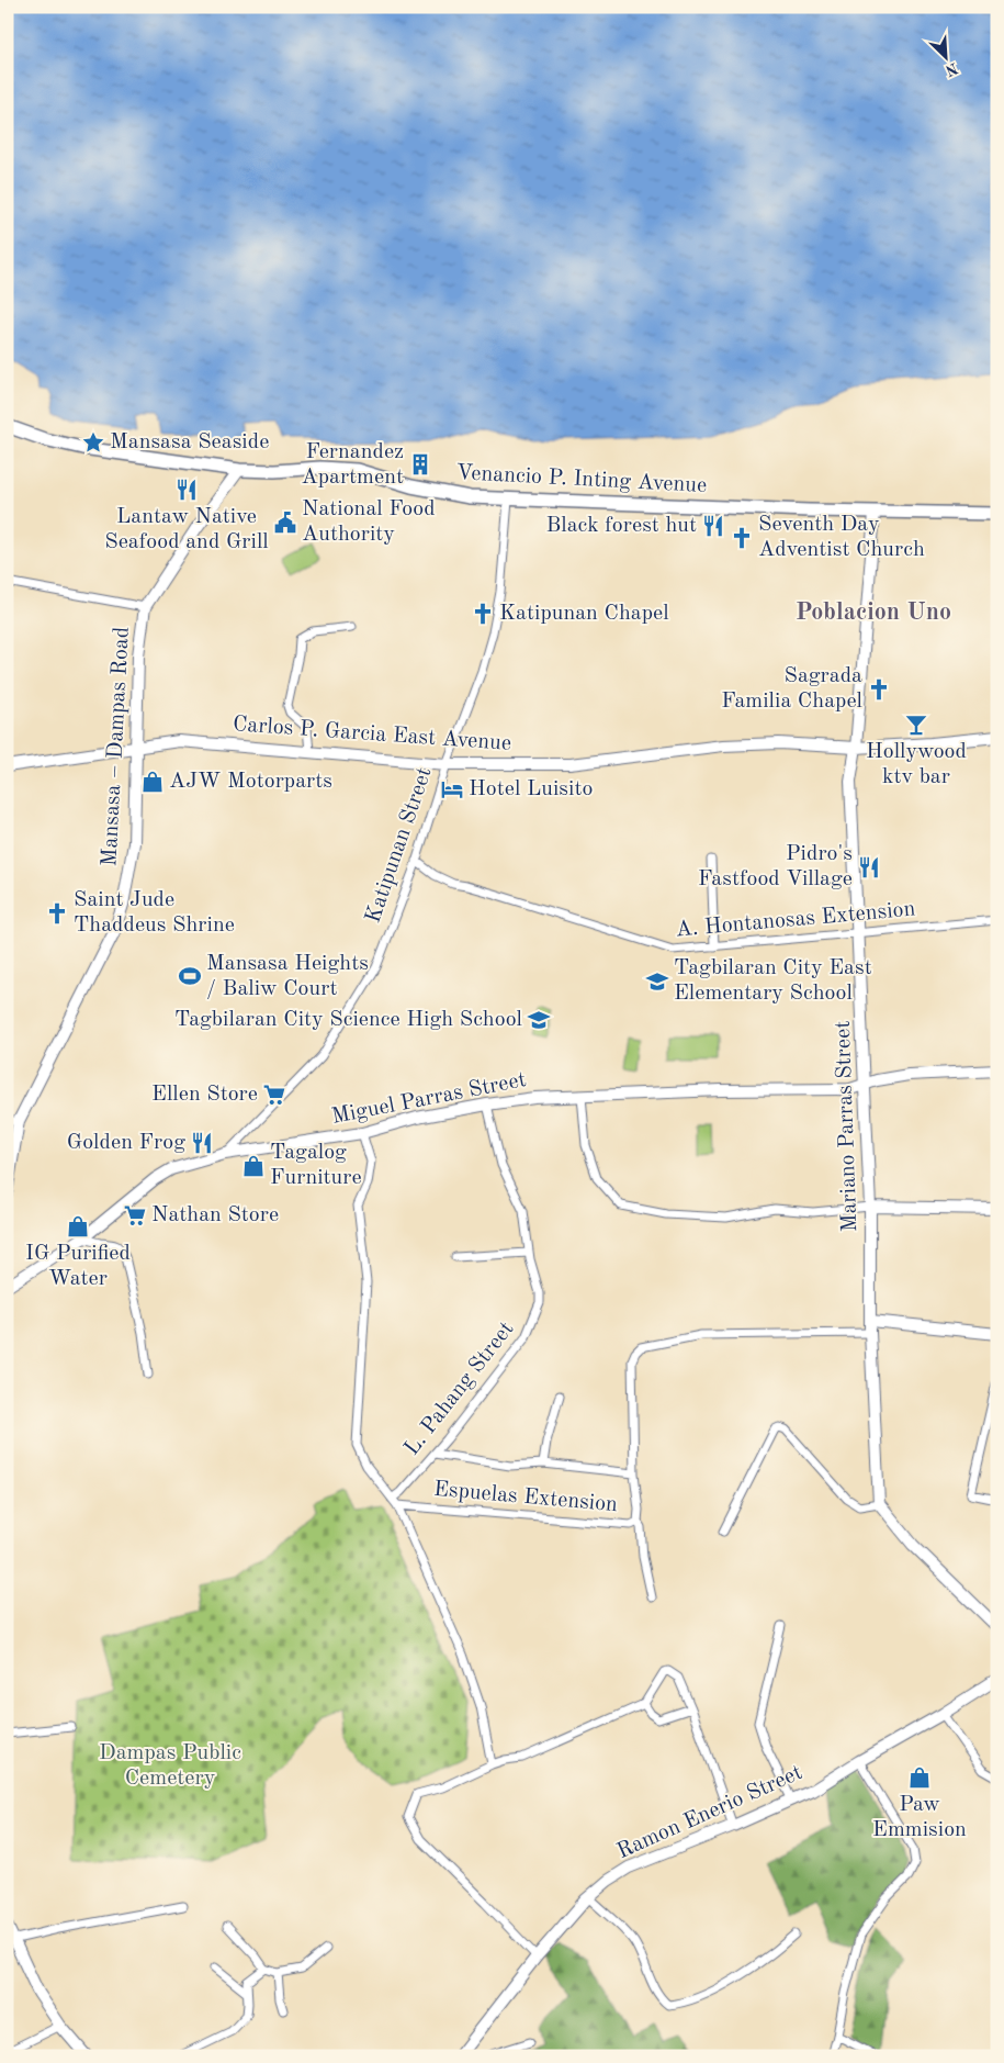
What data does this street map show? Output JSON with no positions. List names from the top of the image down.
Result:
{
  "streets": {
    "main road": [
      "Venancio P. Inting Avenue",
      "Carlos P. Garcia East Avenue",
      "Mansasa – Dampas Road",
      "Miguel Parras Street",
      "Mariano Parras Street",
      "Ramon Enerio Street"
    ],
    "street": [
      "Katipunan Street",
      "A. Hontanosas Extension",
      "L. Pahang Street",
      "Espuelas Extension"
    ]
  },
  "crossings": [
    ["Venancio P. Inting Avenue", "Mansasa – Dampas Road"],
    ["Venancio P. Inting Avenue", "Katipunan Street"],
    ["Venancio P. Inting Avenue", "Mariano Parras Street"],
    ["Carlos P. Garcia East Avenue", "Mansasa – Dampas Road"],
    ["Carlos P. Garcia East Avenue", "Katipunan Street"],
    ["Carlos P. Garcia East Avenue", "Mariano Parras Street"],
    ["Katipunan Street", "A. Hontanosas Extension"],
    ["Katipunan Street", "Miguel Parras Street"],
    ["A. Hontanosas Extension", "Mariano Parras Street"],
    ["Miguel Parras Street", "Mariano Parras Street"],
    ["Miguel Parras Street", "L. Pahang Street"],
    ["Mariano Parras Street", "Espuelas Extension"],
    ["L. Pahang Street", "Espuelas Extension"]
  ],
  "districts": ["Poblacion Uno"],
  "parks": ["Dampas Public Cemetery"],
  "places": {
    "place": ["Mansasa Seaside"],
    "building": ["Fernandez Apartment"],
    "restaurant": [
      "Lantaw Native Seafood and Grill",
      "Black forest hut",
      "Pidro's Fastfood Village",
      "Golden Frog"
    ],
    "public building": ["National Food Authority"],
    "church": [
      "Seventh Day Adventist Church",
      "Katipunan Chapel",
      "Sagrada Familia Chapel",
      "Saint Jude Thaddeus Shrine"
    ],
    "bar": ["Hollywood ktv bar"],
    "shop": [
      "AJW Motorparts",
      "Tagalog Furniture",
      "IG Purified Water",
      "Paw Emmision"
    ],
    "hotel": ["Hotel Luisito"],
    "sports": ["Mansasa Heights / Baliw Court"],
    "school or university": ["Tagbilaran City East Elementary School", "Tagbilaran City Science High School"],
    "supermarket": ["Ellen Store", "Nathan Store"]
  },
  "north": "bottom right"
}
